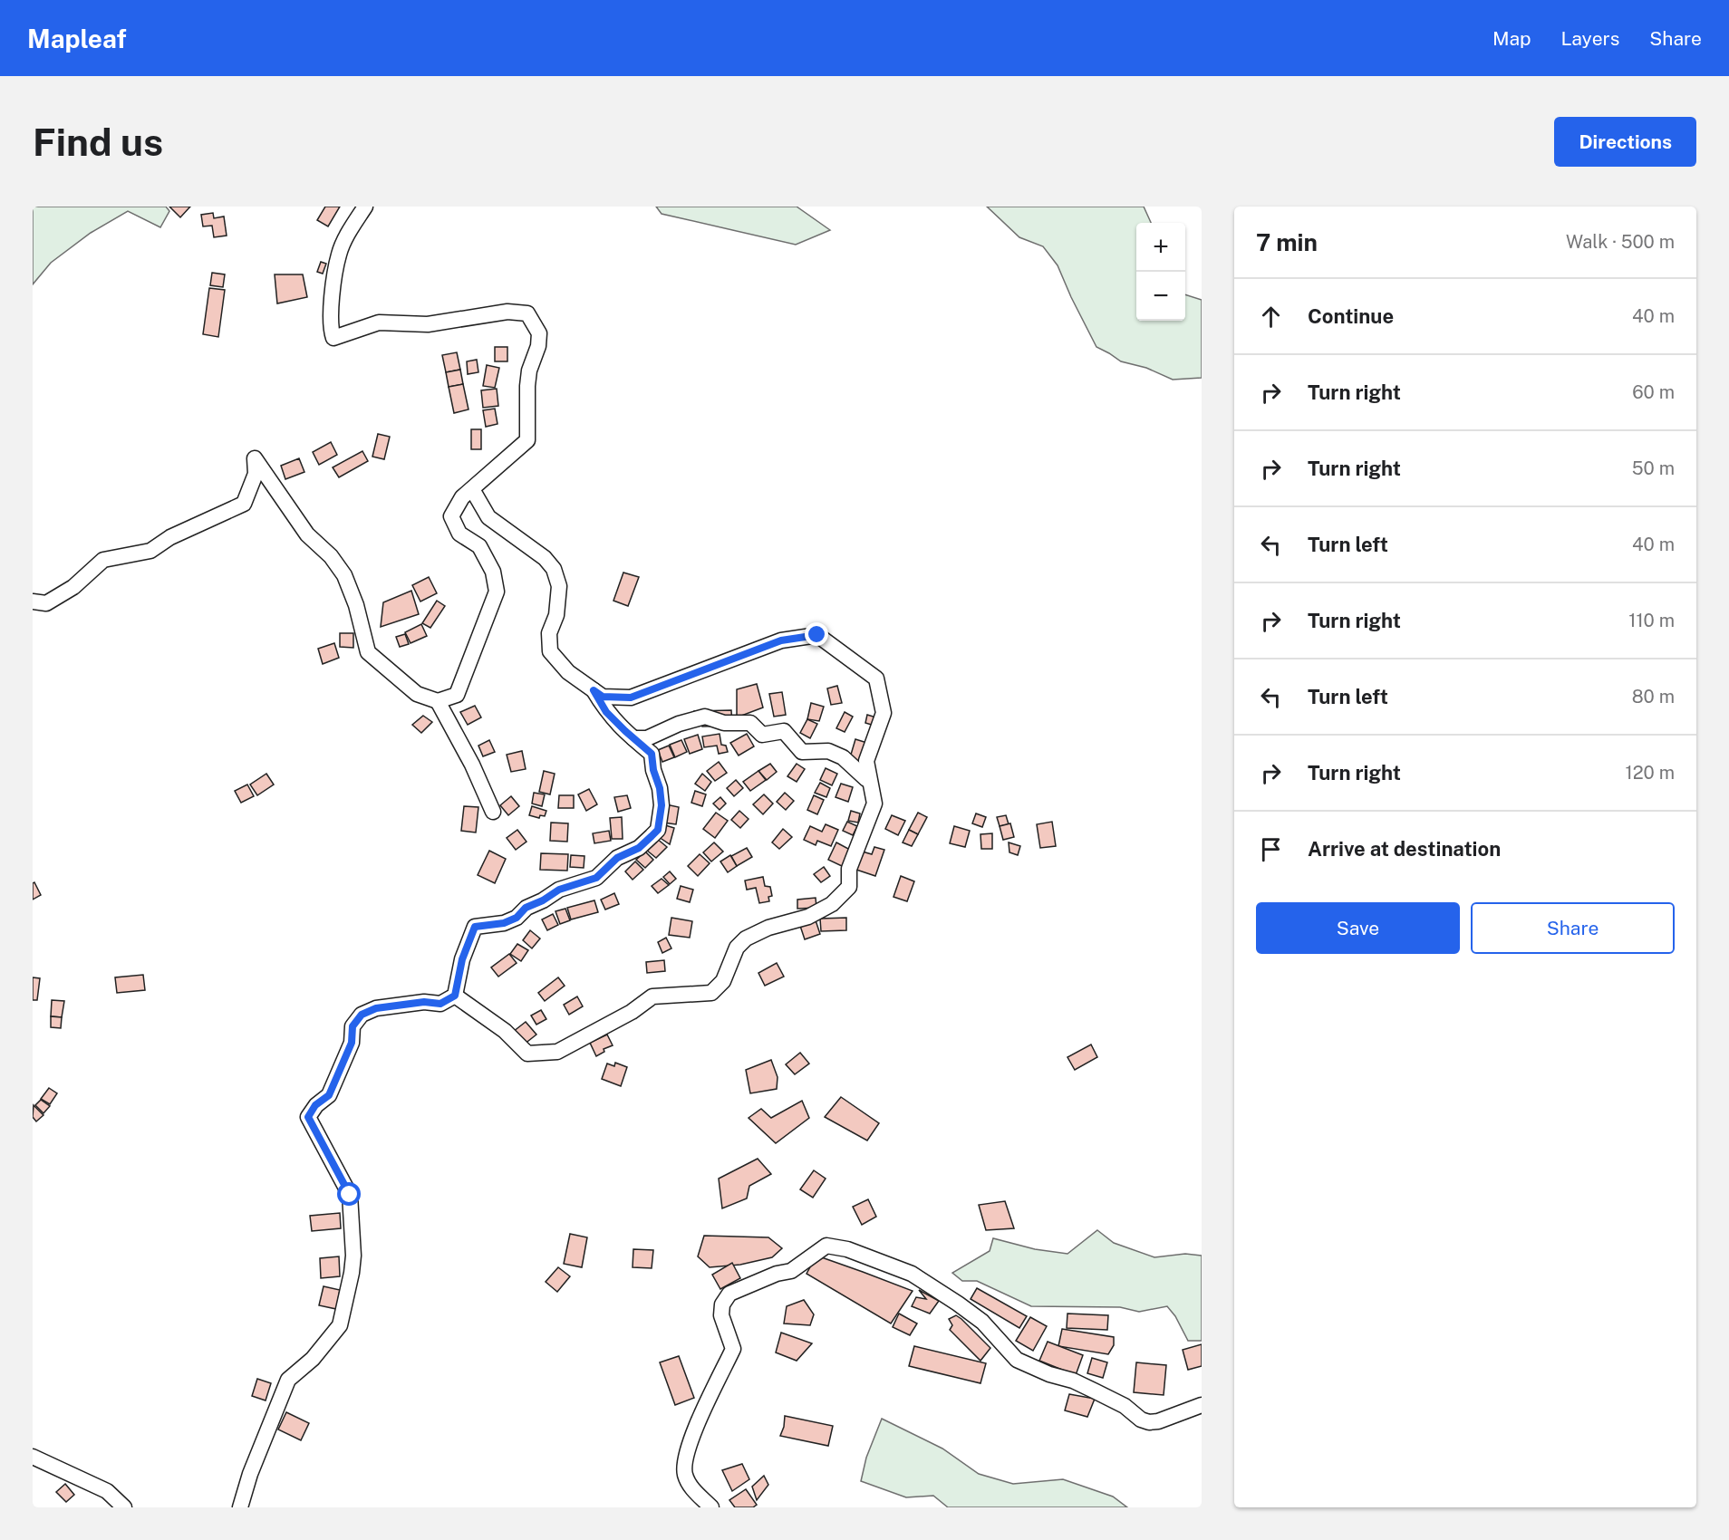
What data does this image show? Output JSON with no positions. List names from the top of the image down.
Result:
{
  "page": {
    "header": "Mapleaf",
    "nav": ["Map", "Layers", "Share"],
    "buttons": [
      "Directions",
      ["Save", "Share"]
    ],
    "title": "Find us",
    "heading": ["7 min", "Walk · 500 m"],
    "map_buttons": ["+", "−"],
    "list": [
      ["Continue", "40 m"],
      ["Turn right", "60 m"],
      ["Turn right", "50 m"],
      ["Turn left", "40 m"],
      ["Turn right", "110 m"],
      ["Turn left", "80 m"],
      ["Turn right", "120 m"],
      "Arrive at destination"
    ]
  }
}
